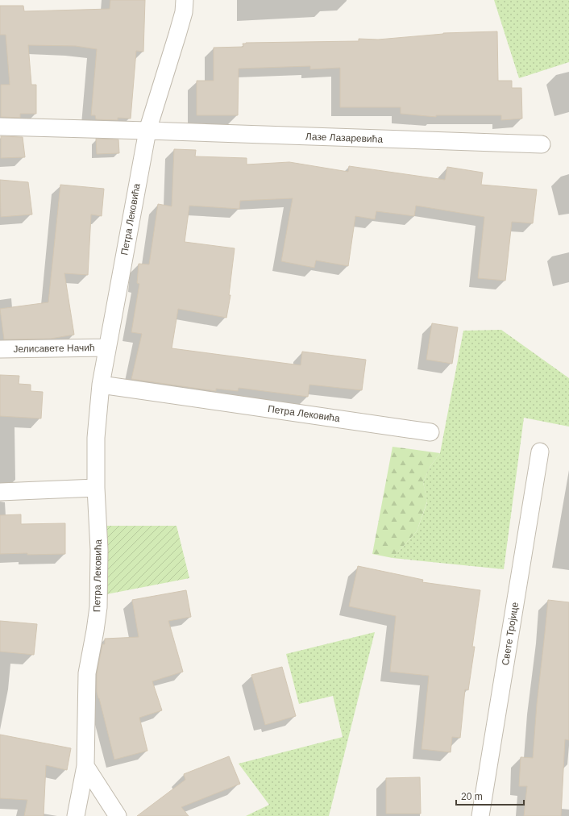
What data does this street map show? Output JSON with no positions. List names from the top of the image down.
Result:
{
  "streets": {
    "street": [
      "Лазе Лазаревића",
      "Петра Лековића",
      "Јелисавете Начић",
      "Свете Тројице"
    ]
  },
  "crossings": [
    ["Лазе Лазаревића", "Петра Лековића"],
    ["Петра Лековића", "Јелисавете Начић"]
  ],
  "scale_bar": "20 m"
}
